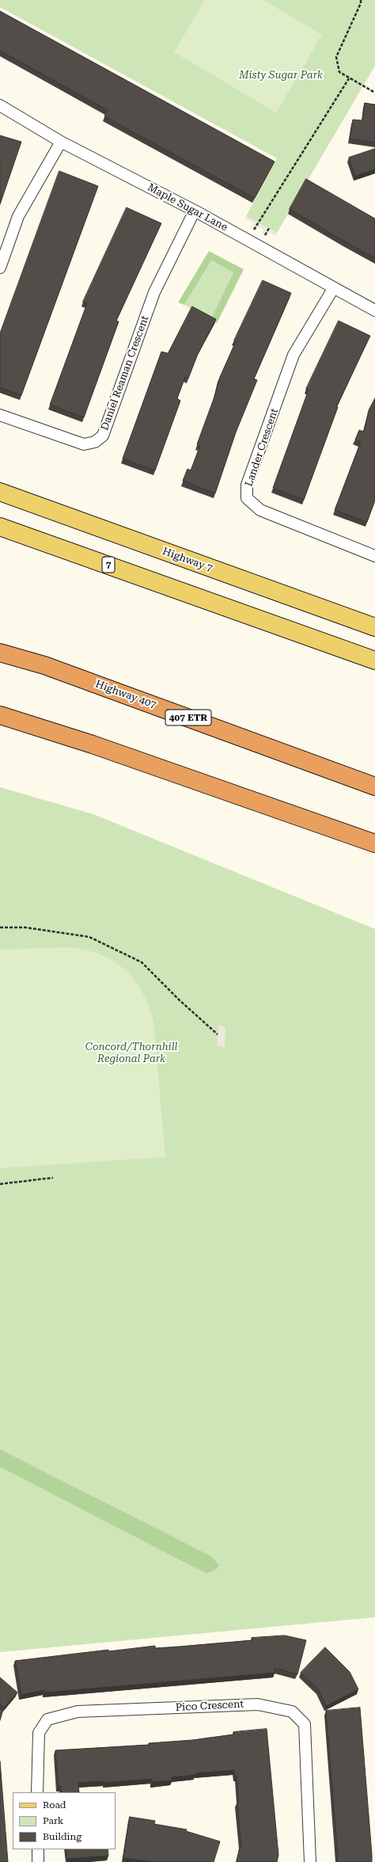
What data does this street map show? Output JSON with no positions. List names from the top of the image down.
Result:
{
  "streets": {
    "highway": ["Highway 407", "407 ETR"],
    "main road": ["Highway 7", "7"],
    "street": [
      "Maple Sugar Lane",
      "Daniel Reaman Crescent",
      "Lander Crescent",
      "Pico Crescent"
    ]
  },
  "crossings": [
    ["Maple Sugar Lane", "Daniel Reaman Crescent"],
    ["Maple Sugar Lane", "Lander Crescent"]
  ],
  "parks": ["Misty Sugar Park", "Concord/Thornhill Regional Park"],
  "legend": ["Road", "Park", "Building"]
}
